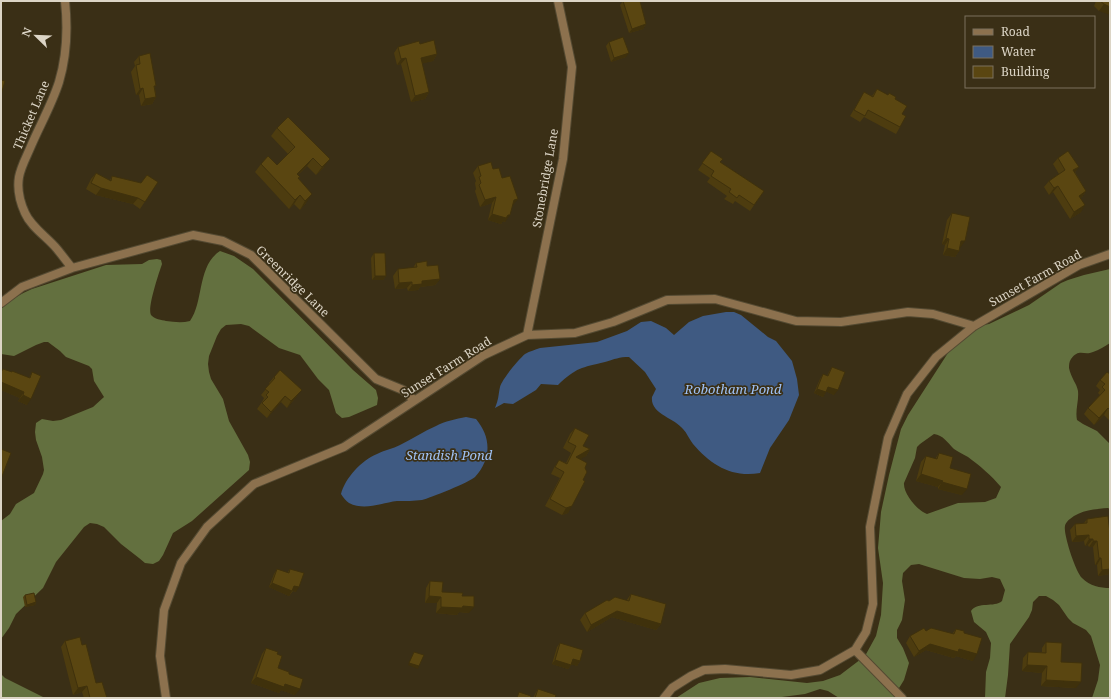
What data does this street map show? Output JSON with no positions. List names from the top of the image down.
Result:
{
  "streets": {
    "street": [
      "Thicket Lane",
      "Stonebridge Lane",
      "Sunset Farm Road",
      "Greenridge Lane"
    ]
  },
  "crossings": [
    ["Thicket Lane", "Greenridge Lane"],
    ["Stonebridge Lane", "Sunset Farm Road"],
    ["Sunset Farm Road", "Greenridge Lane"]
  ],
  "water": ["Robotham Pond", "Standish Pond"],
  "legend": ["Road", "Water", "Building"],
  "north": "top left"
}
